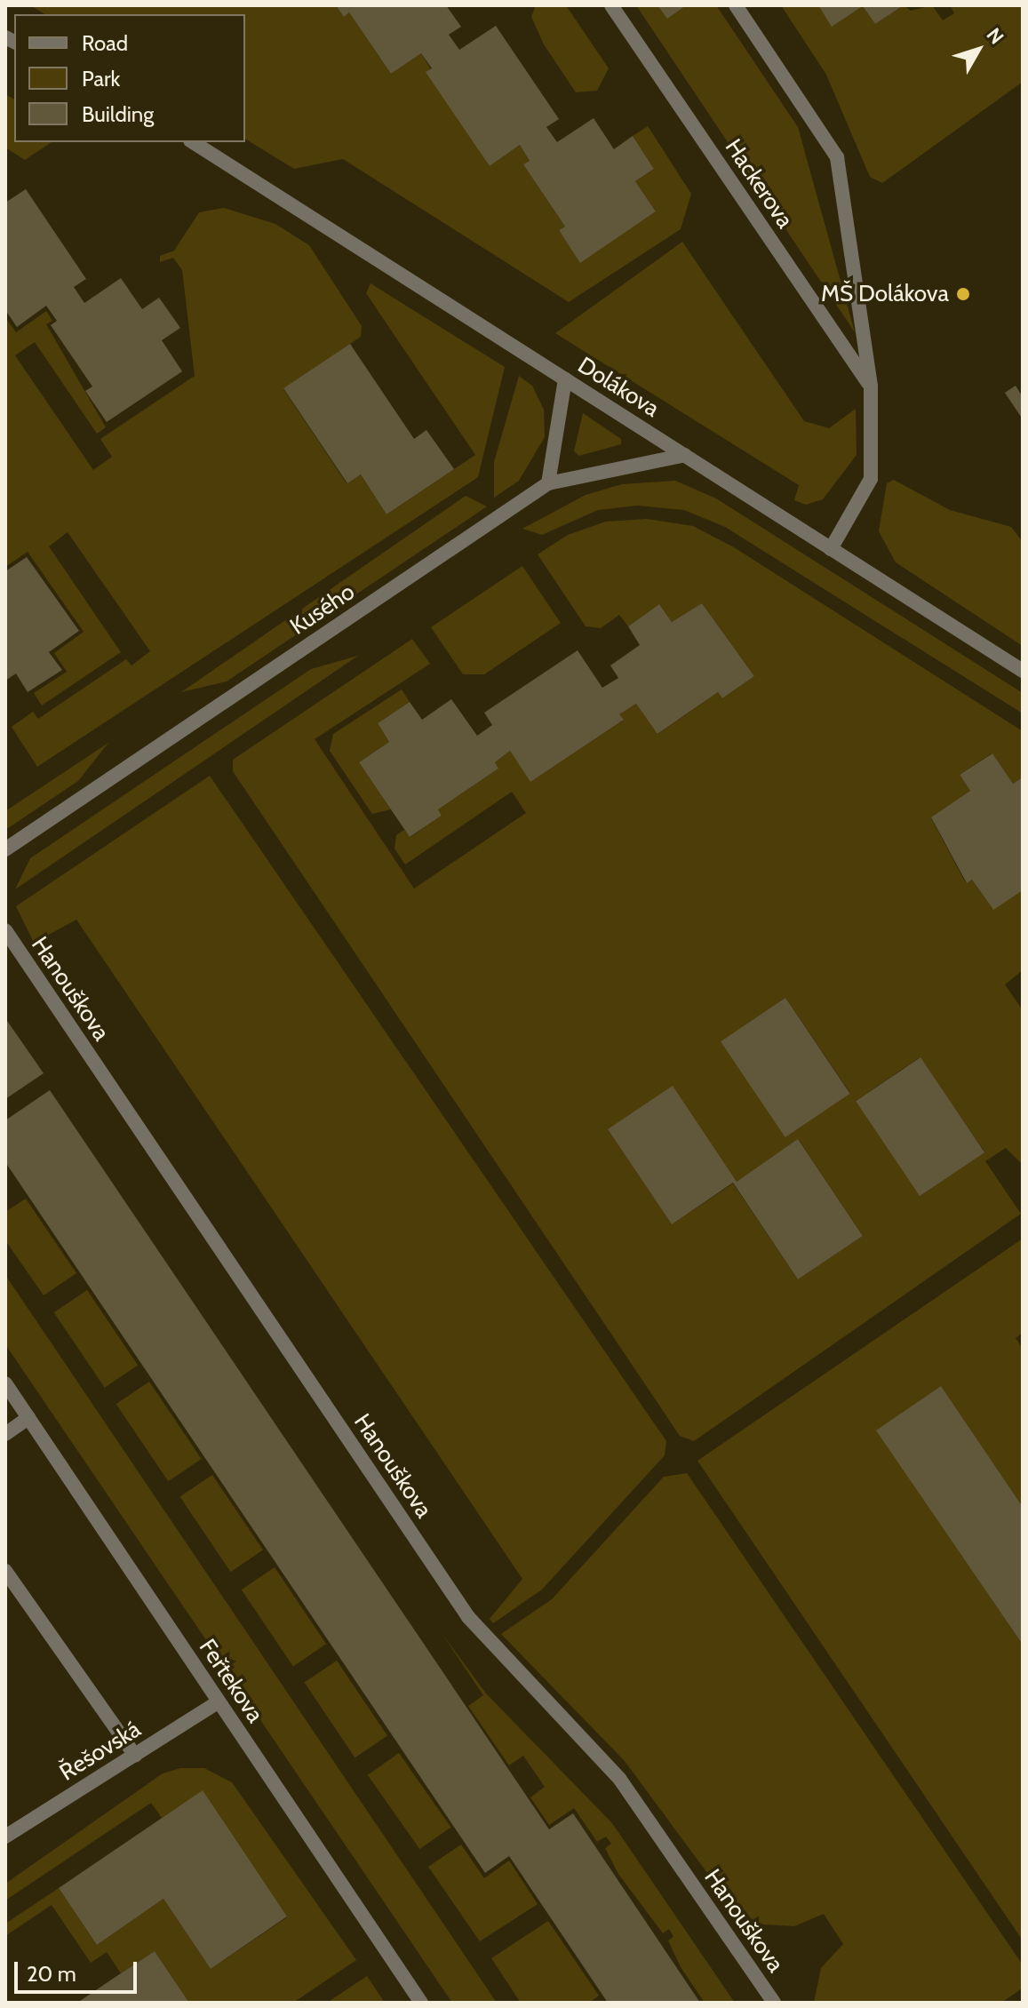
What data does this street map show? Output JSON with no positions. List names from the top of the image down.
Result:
{
  "streets": {
    "street": [
      "Hackerova",
      "Dolákova",
      "Kusého",
      "Hanouškova",
      "Feřtekova",
      "Řešovská"
    ]
  },
  "crossings": [
    ["Dolákova", "Kusého"],
    ["Feřtekova", "Řešovská"]
  ],
  "places": ["MŠ Dolákova"],
  "legend": ["Road", "Park", "Building"],
  "scale_bar": "20 m",
  "north": "top right"
}
